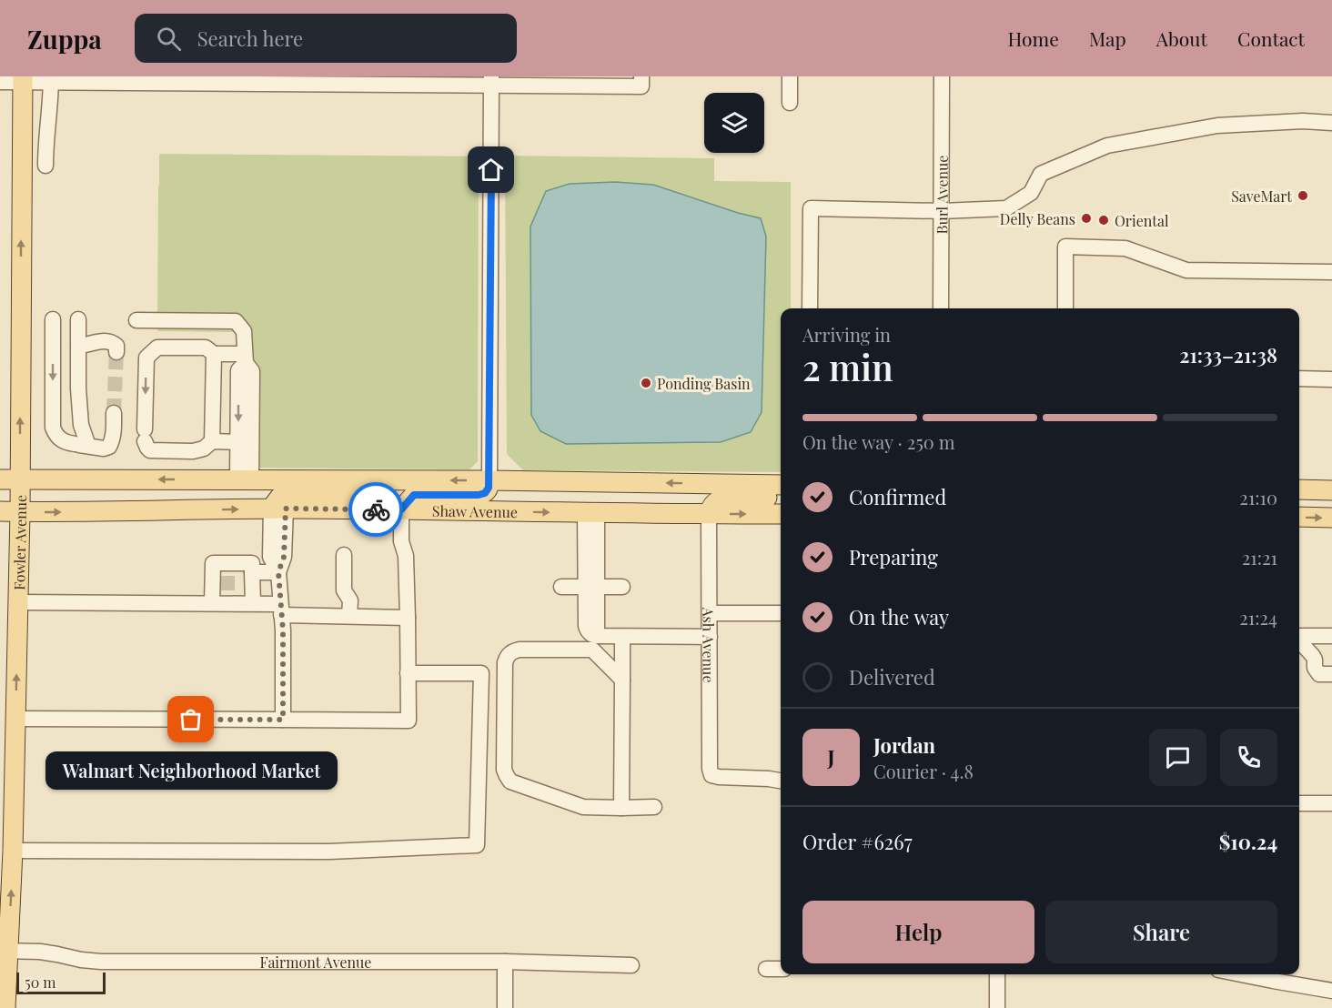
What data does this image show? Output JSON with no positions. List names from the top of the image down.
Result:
{
  "streets": {
    "main road": ["Shaw Avenue", "Fowler Avenue"],
    "street": ["Burl Avenue", "Ash Avenue", "Fairmont Avenue"]
  },
  "crossings": [
    ["Shaw Avenue", "Fowler Avenue"],
    ["Shaw Avenue", "Ash Avenue"]
  ],
  "one_way": ["Fowler Avenue"],
  "places": [
    "SaveMart",
    "Delly Beans",
    "Oriental",
    "Ponding Basin",
    "Walmart Neighborhood Market"
  ],
  "scale_bar": "50 m",
  "page": {
    "header": "Zuppa",
    "search": "Search here",
    "nav": [
      "Home",
      "Map",
      "About",
      "Contact"
    ],
    "heading": ["2 min", "Arriving in", "21:33–21:38"],
    "panel": [
      "Jordan",
      "Courier · 4.8",
      "Order #6267",
      "$10.24"
    ],
    "bar": "On the way · 250 m",
    "list": [
      ["Confirmed", "21:10"],
      ["Preparing", "21:21"],
      ["On the way", "21:24"],
      "Delivered"
    ],
    "round": "J",
    "bubble": "Walmart Neighborhood Market",
    "buttons": ["Help", "Share"],
    "scale": "50 m"
  }
}
